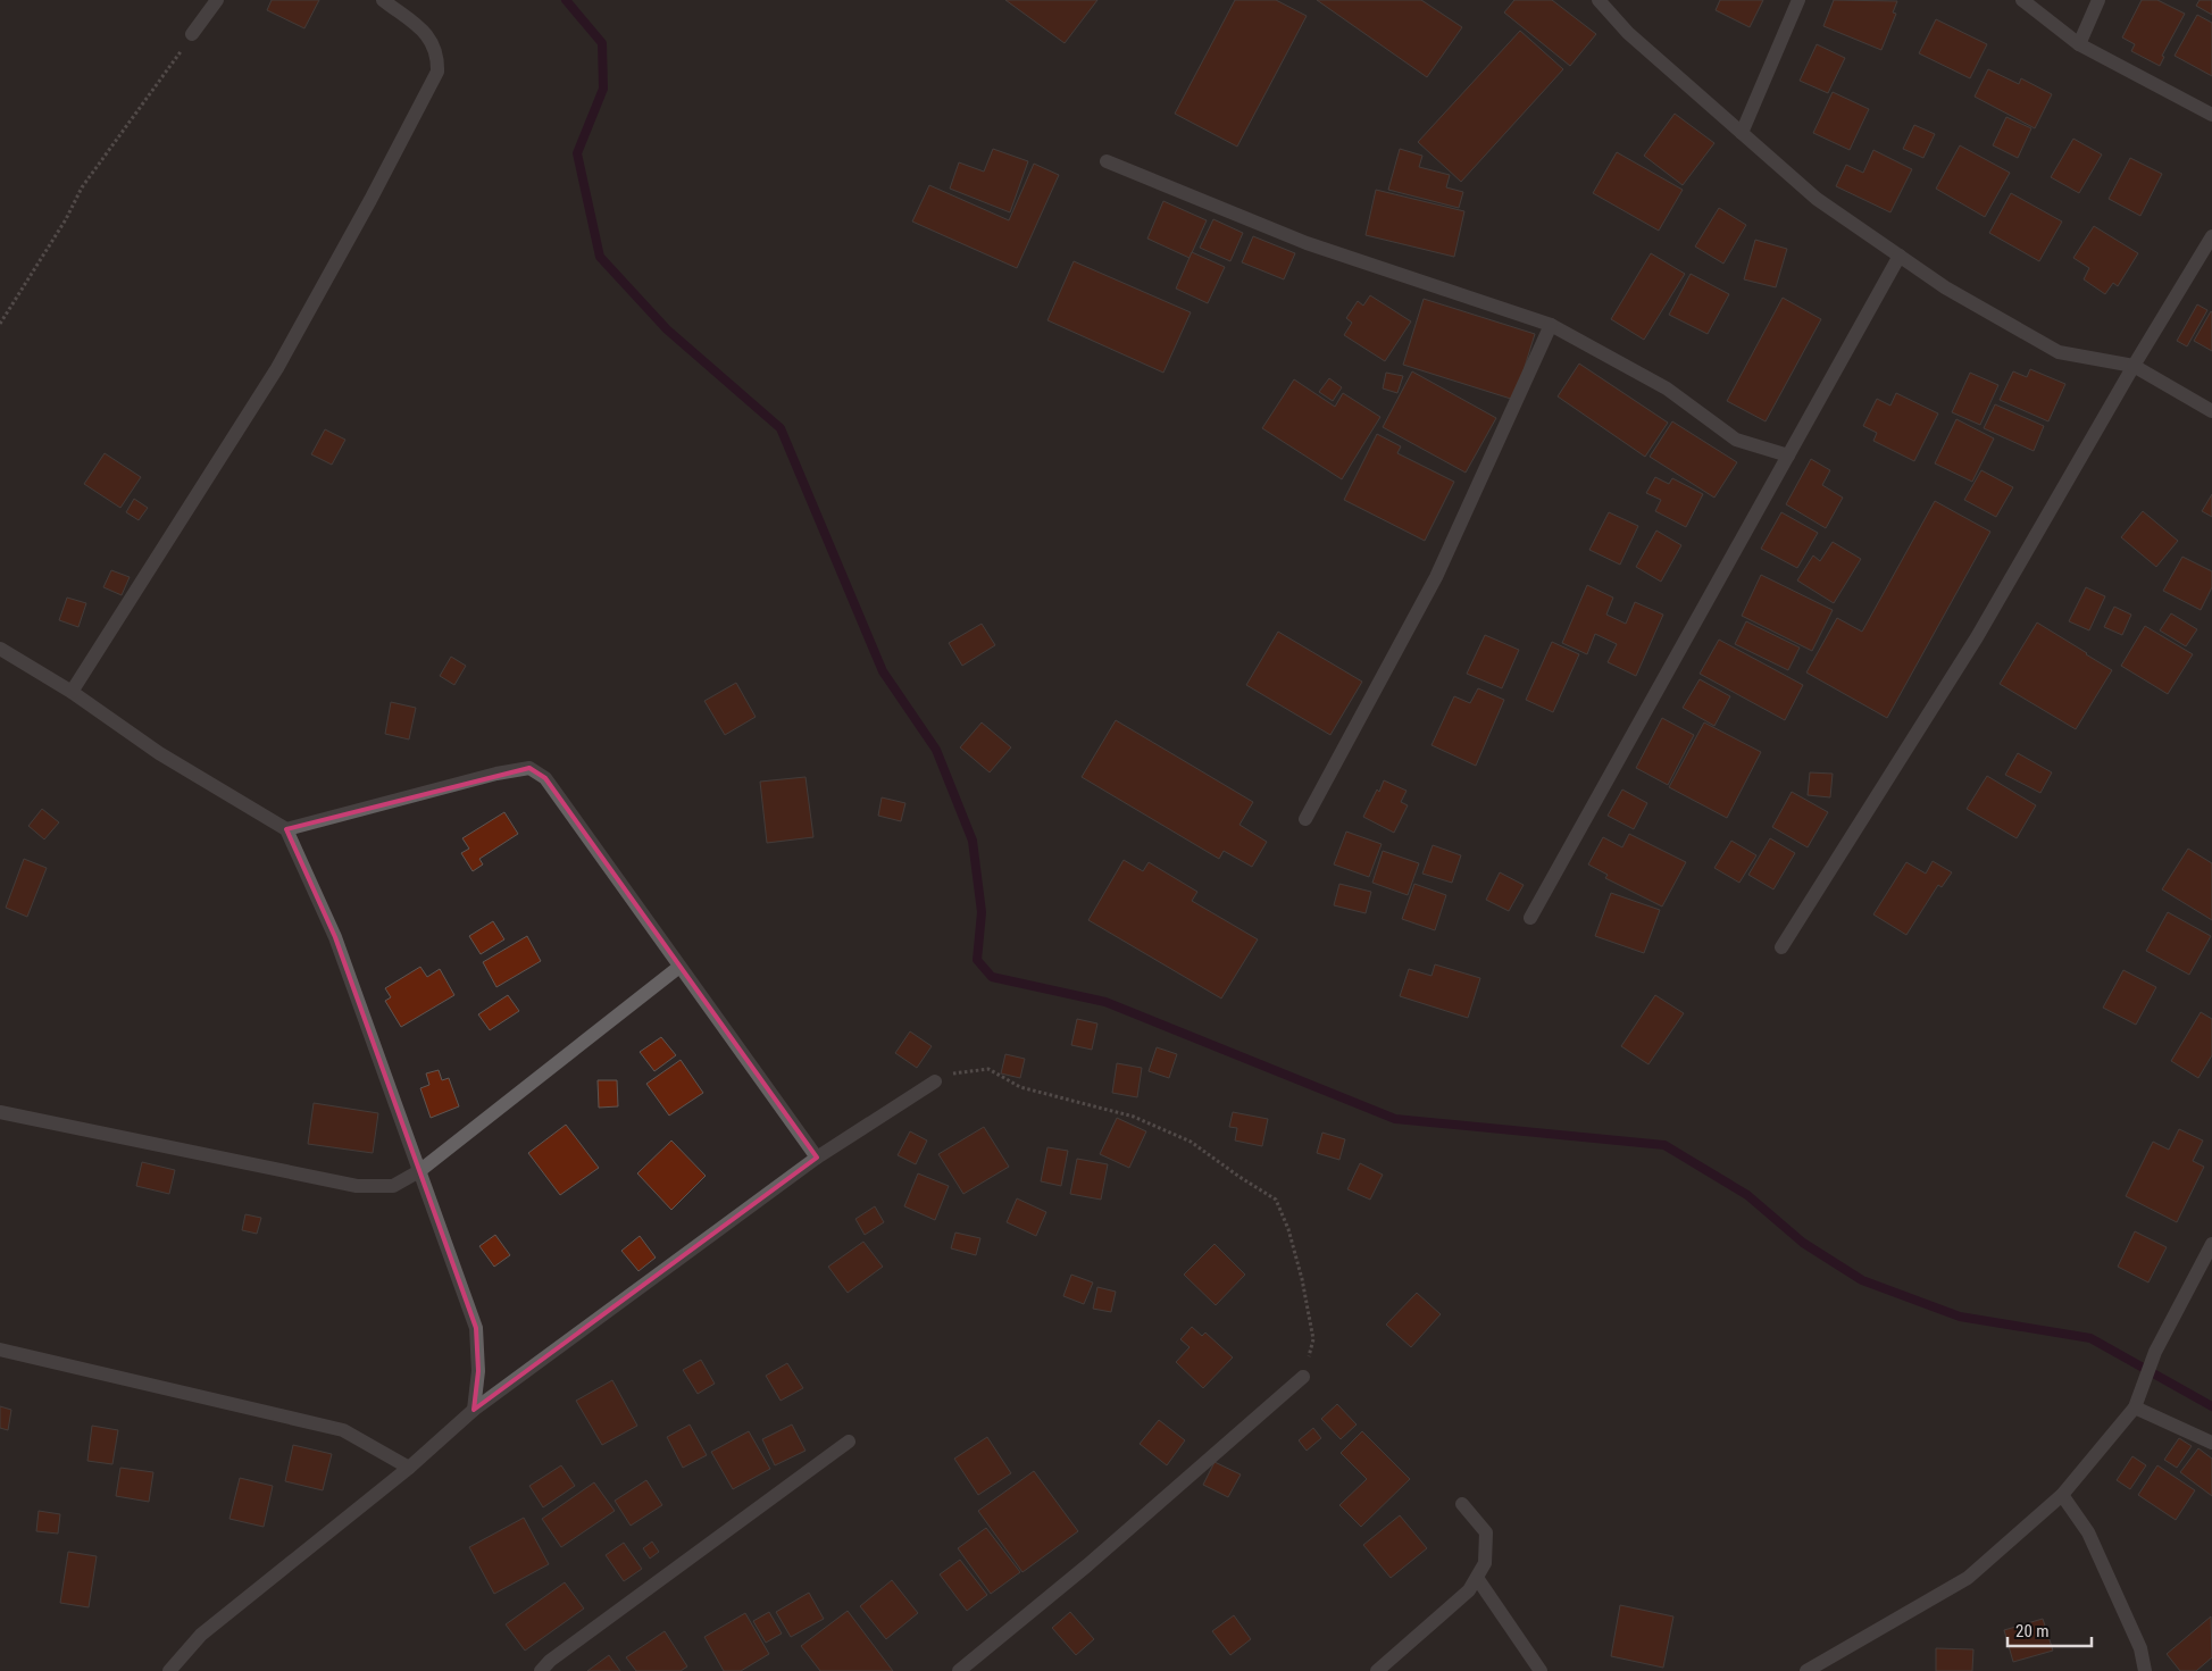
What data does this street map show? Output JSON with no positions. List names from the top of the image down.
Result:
{
  "scale_bar": "20 m"
}
